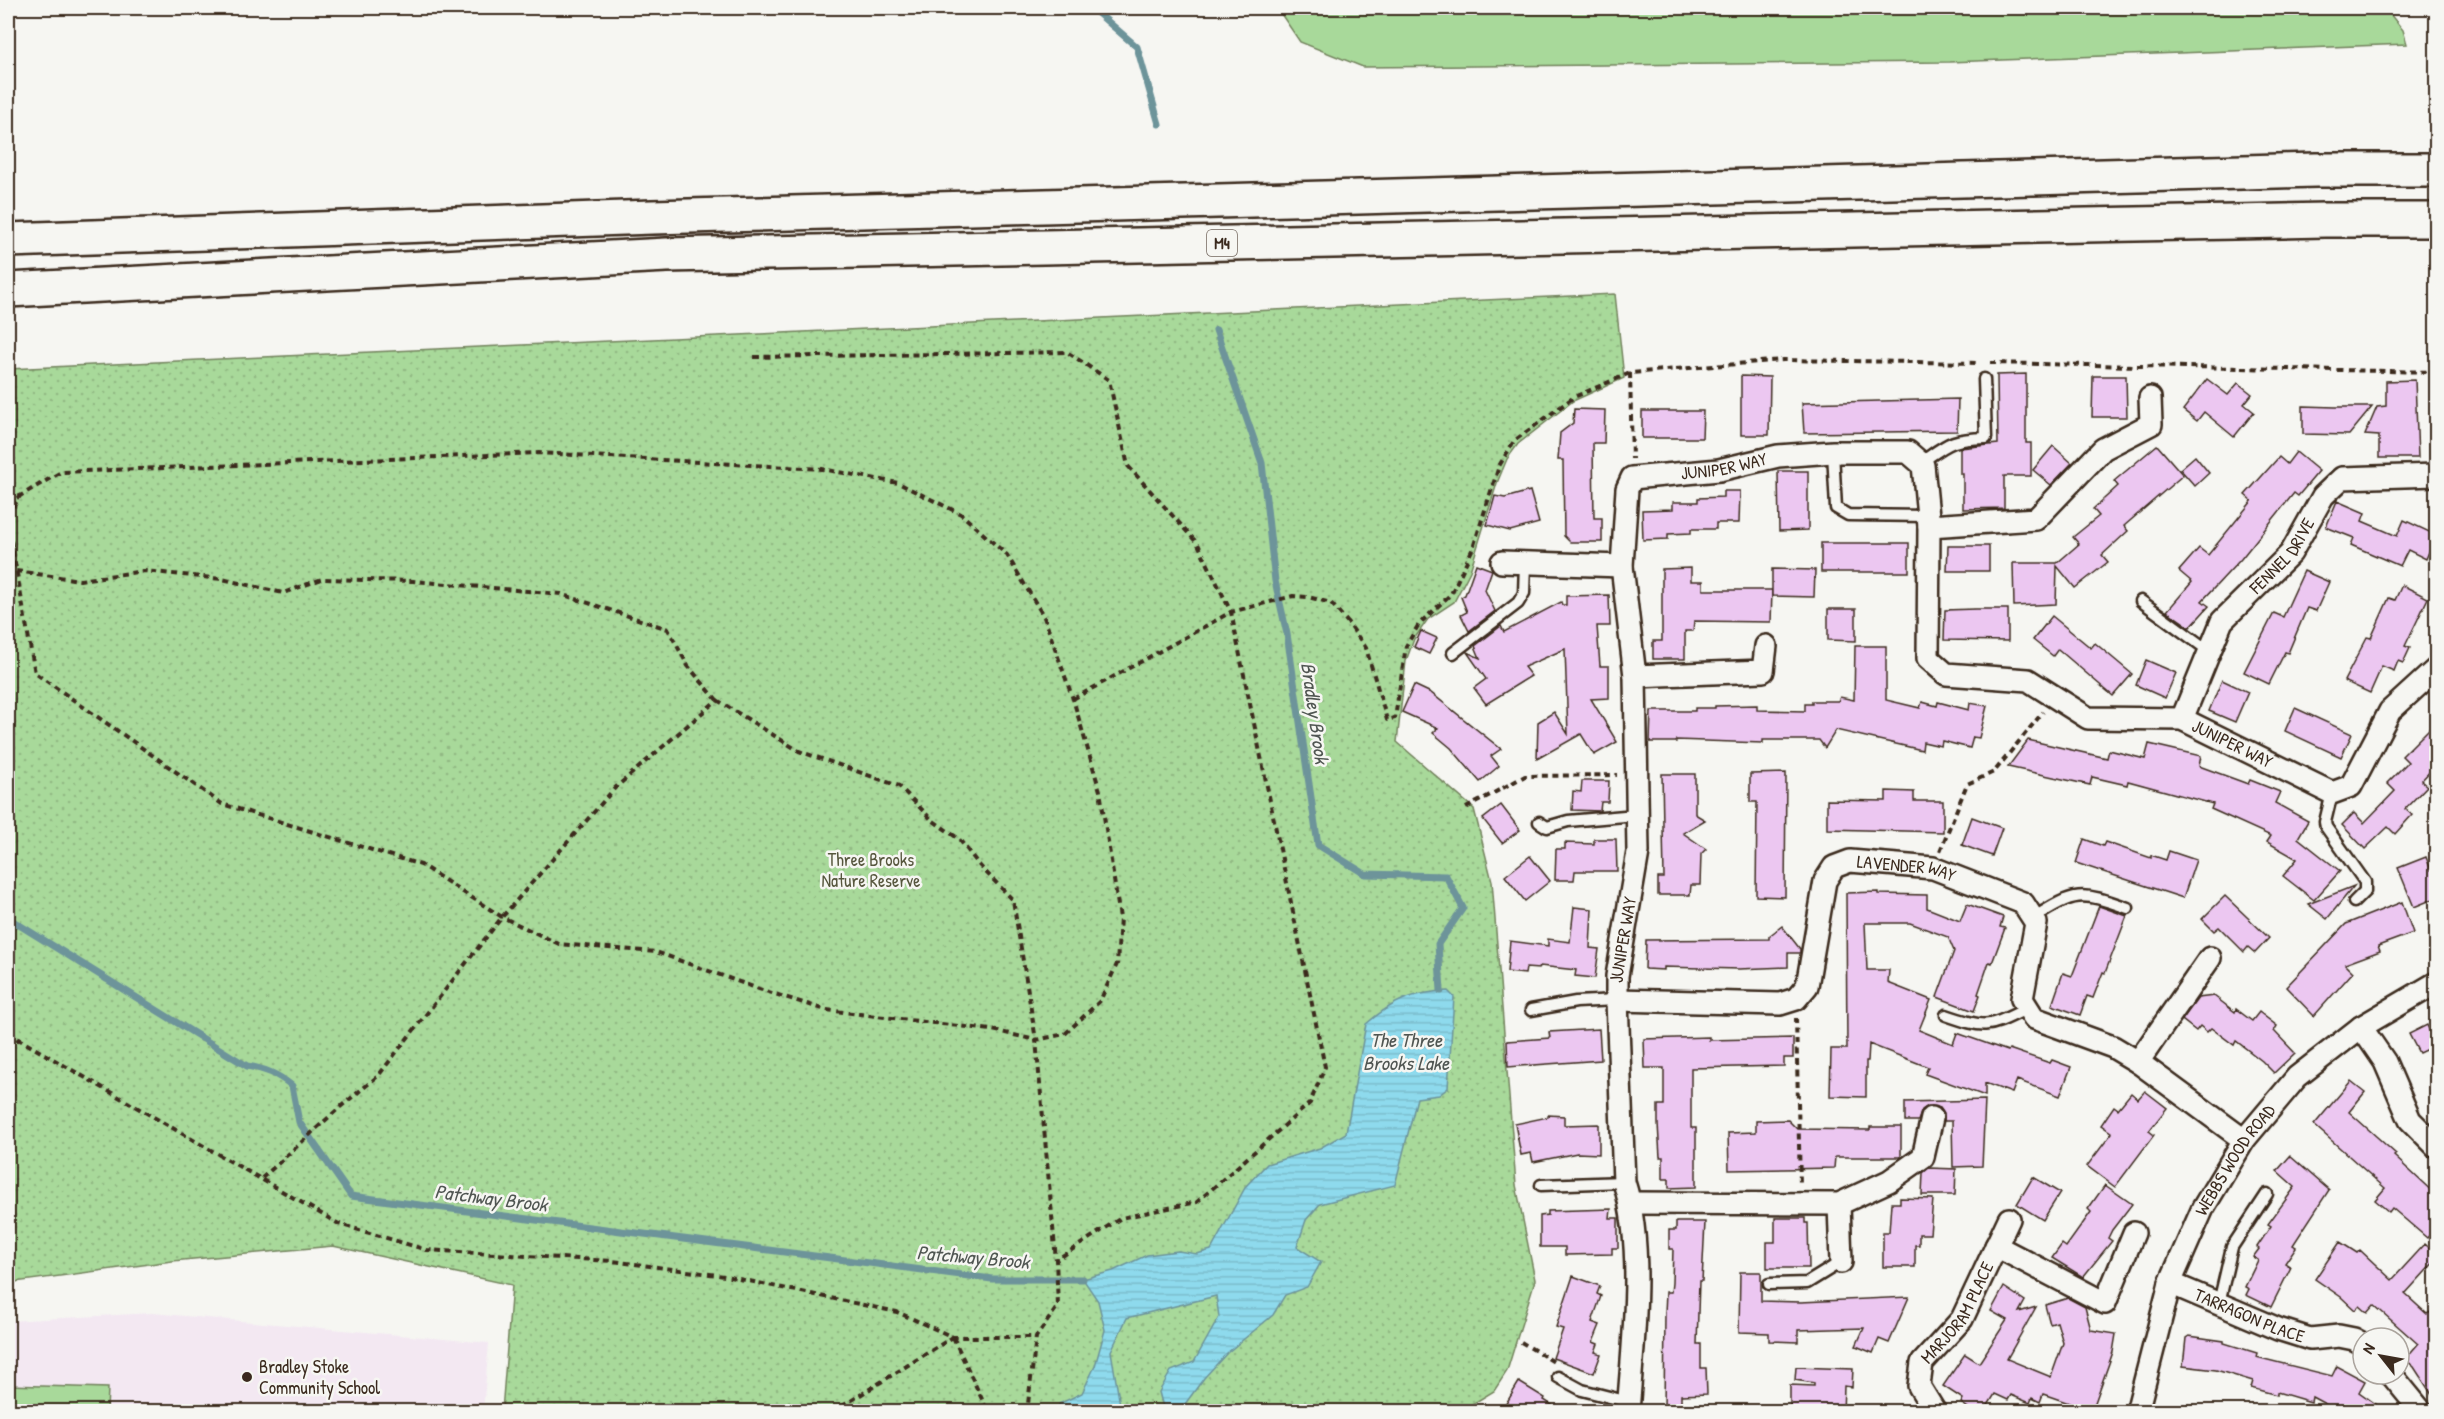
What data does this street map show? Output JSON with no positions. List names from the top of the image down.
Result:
{
  "streets": {
    "highway": ["M4"],
    "street": [
      "JUNIPER WAY",
      "FENNEL DRIVE",
      "LAVENDER WAY",
      "WEBBS WOOD ROAD",
      "MARJORAM PLACE",
      "TARRAGON PLACE"
    ]
  },
  "crossings": [
    ["JUNIPER WAY", "FENNEL DRIVE"],
    ["WEBBS WOOD ROAD", "TARRAGON PLACE"]
  ],
  "water": ["Bradley Brook", "The Three Brooks Lake", "Patchway Brook"],
  "parks": ["Three Brooks Nature Reserve"],
  "places": ["Bradley Stoke Community School"],
  "north": "top left"
}
